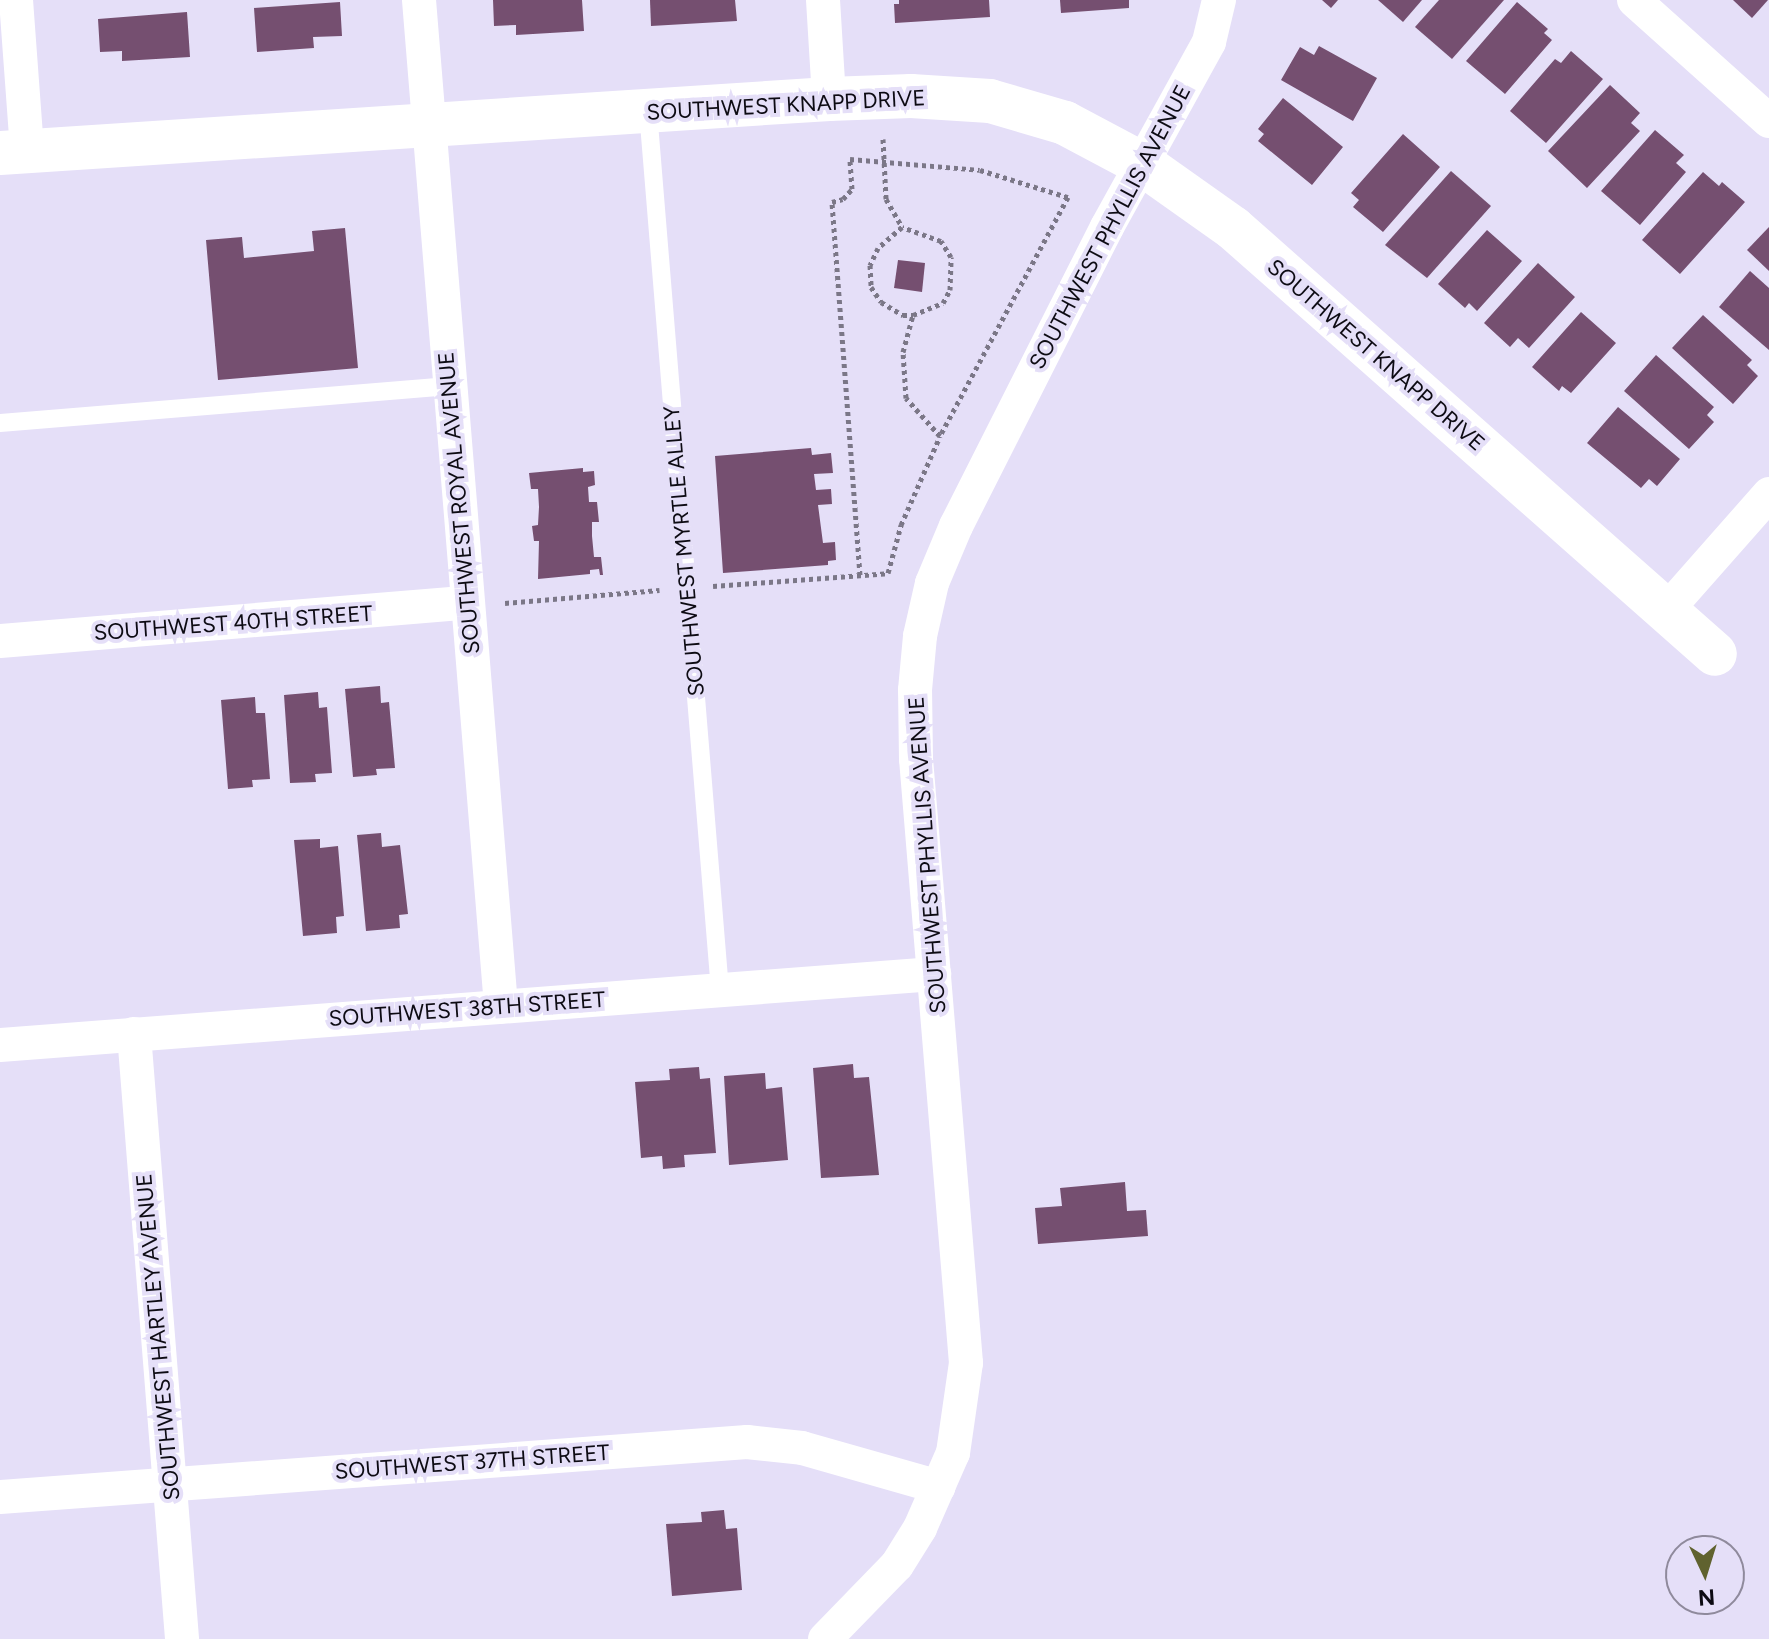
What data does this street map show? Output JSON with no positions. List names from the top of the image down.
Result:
{
  "streets": {
    "street": [
      "SOUTHWEST KNAPP DRIVE",
      "SOUTHWEST PHYLLIS AVENUE",
      "SOUTHWEST ROYAL AVENUE",
      "SOUTHWEST 40TH STREET",
      "SOUTHWEST 38TH STREET",
      "SOUTHWEST HARTLEY AVENUE",
      "SOUTHWEST 37TH STREET"
    ],
    "lane": ["SOUTHWEST MYRTLE ALLEY"]
  },
  "crossings": [
    ["SOUTHWEST KNAPP DRIVE", "SOUTHWEST PHYLLIS AVENUE"],
    ["SOUTHWEST KNAPP DRIVE", "SOUTHWEST ROYAL AVENUE"],
    ["SOUTHWEST KNAPP DRIVE", "SOUTHWEST MYRTLE ALLEY"],
    ["SOUTHWEST PHYLLIS AVENUE", "SOUTHWEST 38TH STREET"],
    ["SOUTHWEST PHYLLIS AVENUE", "SOUTHWEST 37TH STREET"],
    ["SOUTHWEST ROYAL AVENUE", "SOUTHWEST 40TH STREET"],
    ["SOUTHWEST ROYAL AVENUE", "SOUTHWEST 38TH STREET"],
    ["SOUTHWEST MYRTLE ALLEY", "SOUTHWEST 38TH STREET"],
    ["SOUTHWEST 38TH STREET", "SOUTHWEST HARTLEY AVENUE"],
    ["SOUTHWEST HARTLEY AVENUE", "SOUTHWEST 37TH STREET"]
  ],
  "north": "bottom"
}
